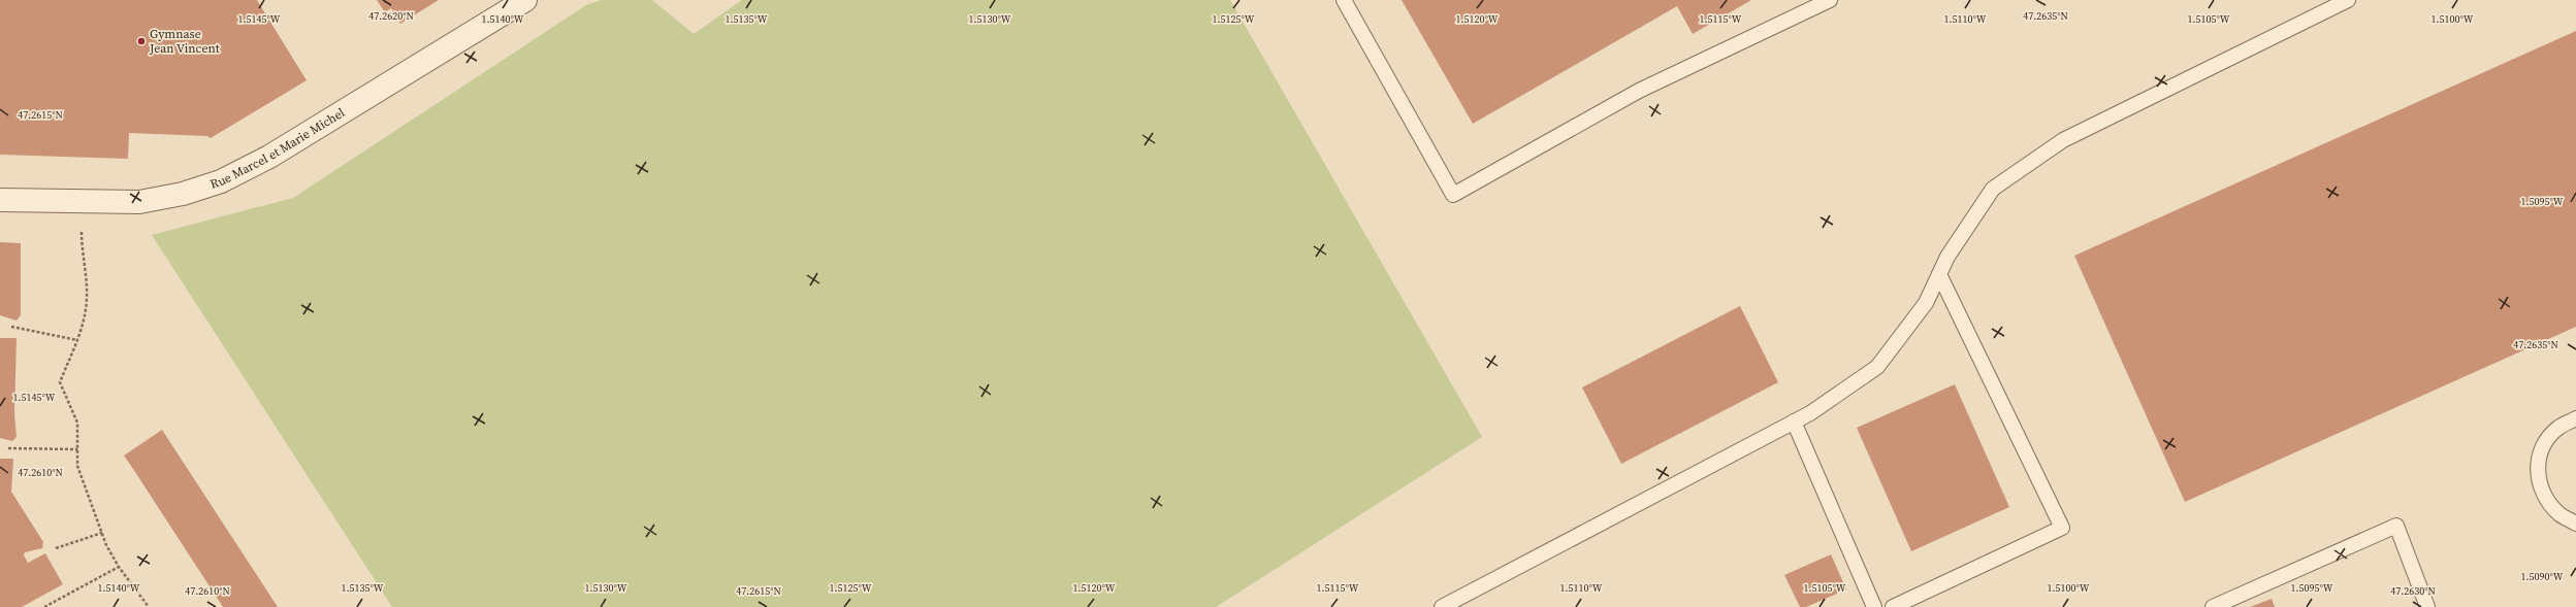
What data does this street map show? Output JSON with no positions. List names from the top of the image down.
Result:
{
  "streets": {
    "street": ["Rue Marcel et Marie Michel"]
  },
  "places": ["Gymnase Jean Vincent"],
  "coordinates": [
    "47.2620°N",
    "47.2635°N",
    "1.5140°W",
    "1.5135°W",
    "1.5120°W",
    "1.5115°W",
    "1.5110°W",
    "1.5105°W",
    "1.5100°W",
    "1.5145°W",
    "1.5130°W",
    "1.5125°W",
    "47.2615°N",
    "1.5095°W",
    "47.2610°N",
    "1.5090°W",
    "47.2630°N"
  ]
}
